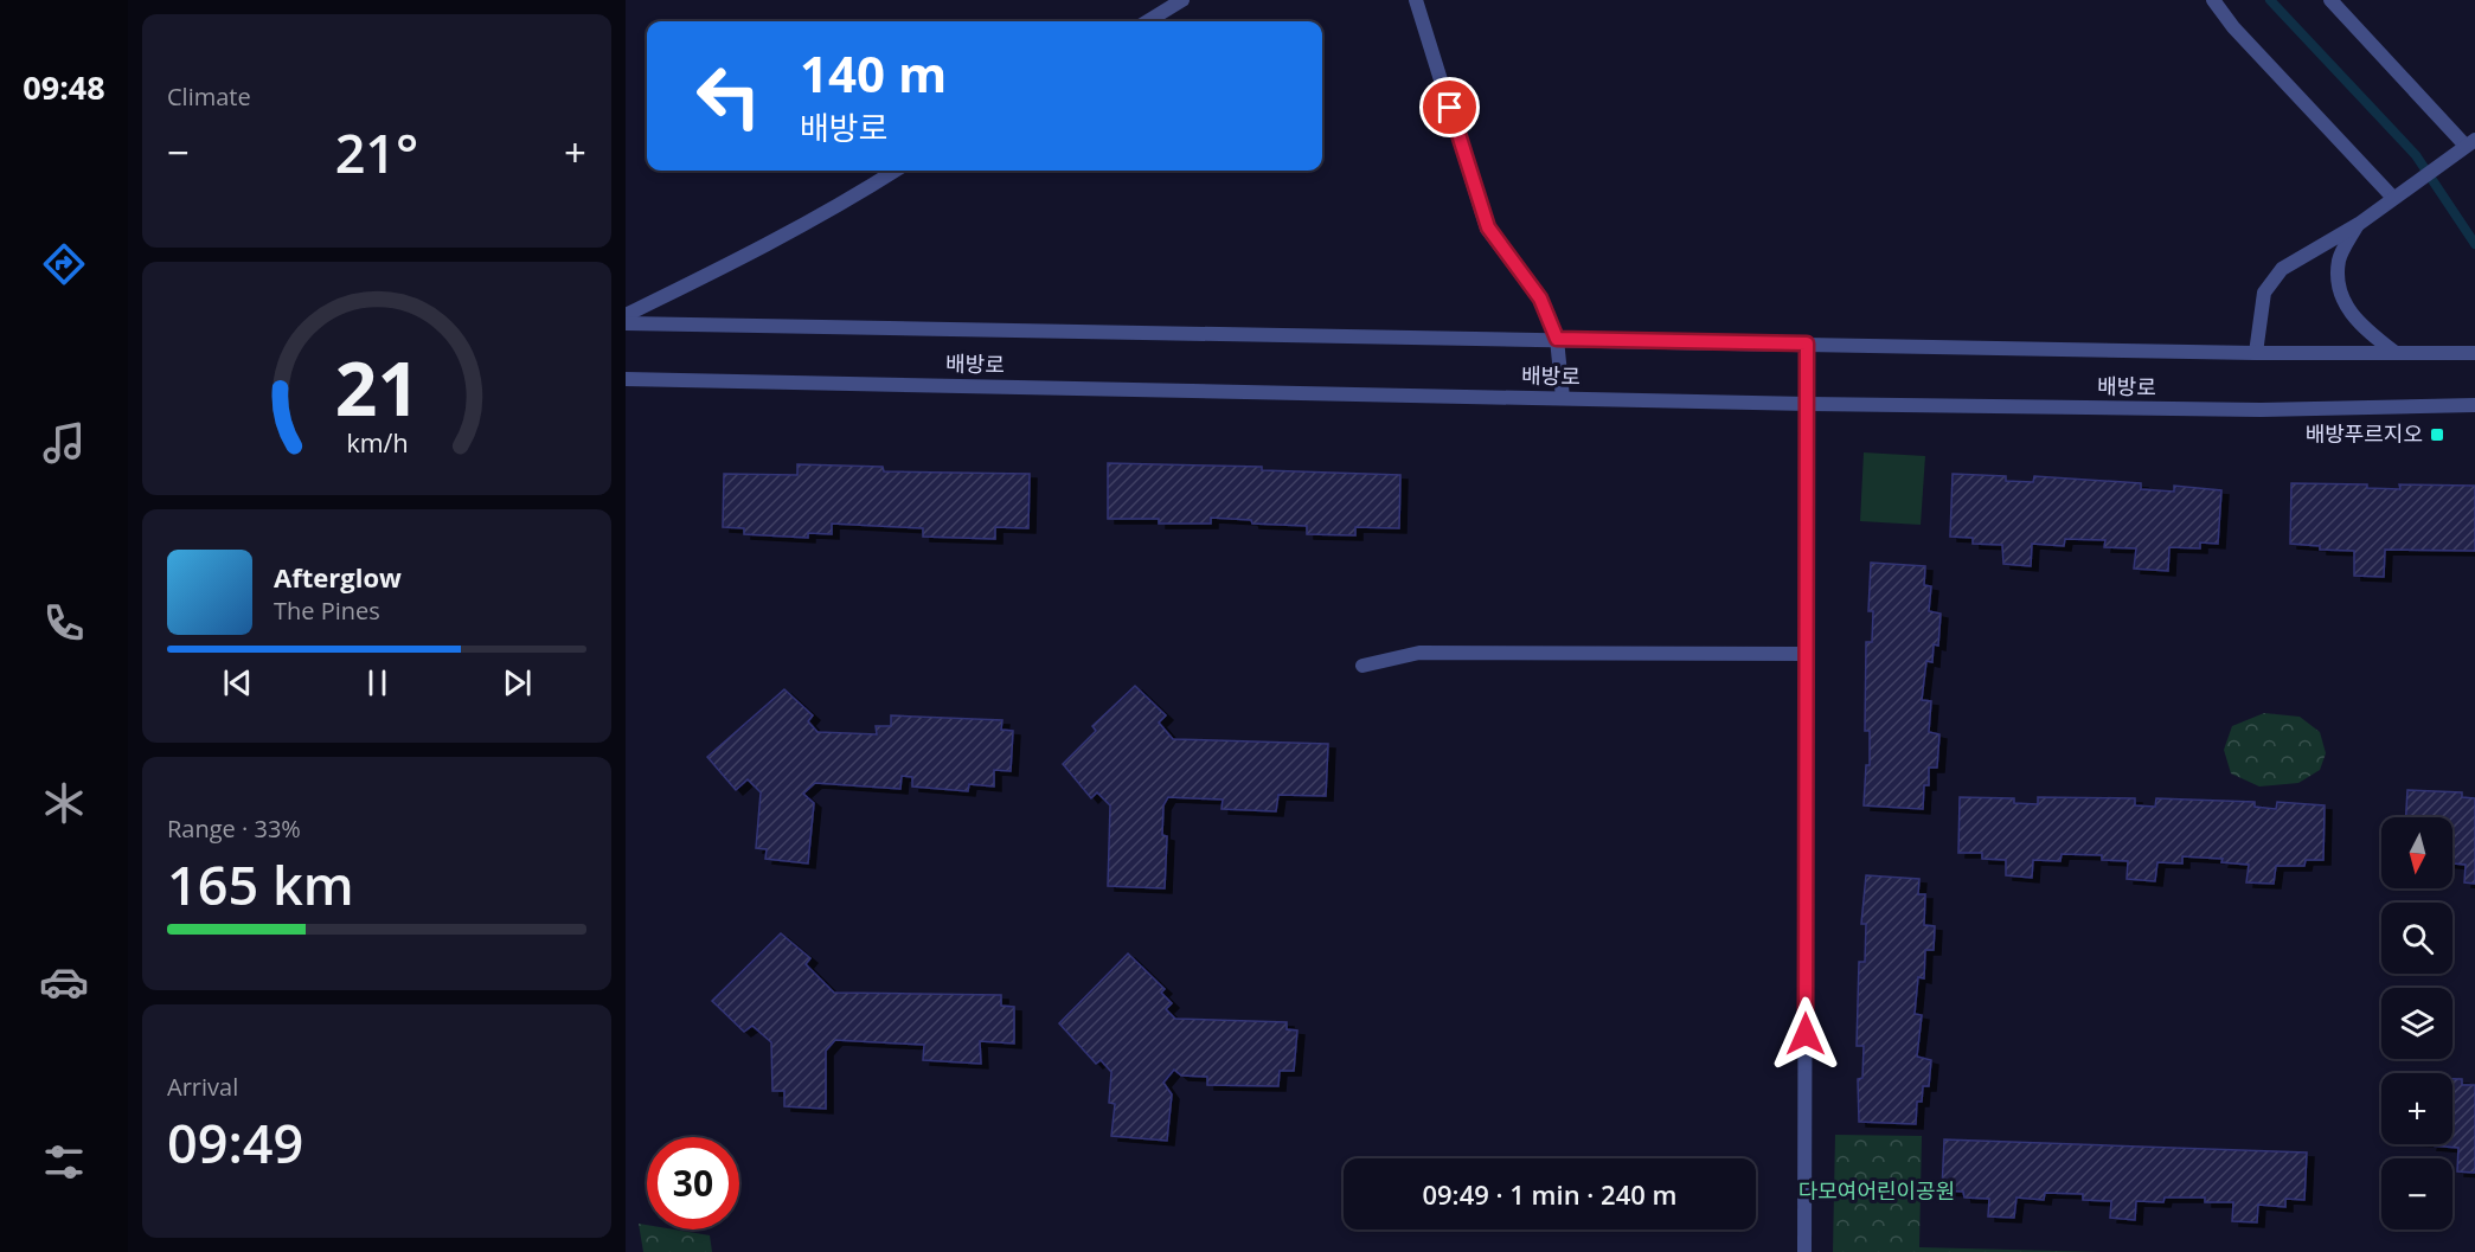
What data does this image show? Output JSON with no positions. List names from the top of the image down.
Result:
{
  "streets": {
    "street": ["배방로"]
  },
  "parks": ["다모여어린이공원"],
  "places": {
    "transit": ["배방푸르지오"]
  },
  "north": "bottom",
  "page": {
    "tabs": "09:48",
    "tile": [
      "Climate",
      ["Range · 33%", "165 km"],
      ["Arrival", "09:49"]
    ],
    "turn": ["140 m", "배방로"],
    "heat": ["−", "21°", "+"],
    "song": ["Afterglow", "The Pines"],
    "map_buttons": ["+", "−"],
    "limit": "30",
    "trip": "09:49 · 1 min · 240 m",
    "gauge": ["21", "km/h"]
  }
}
